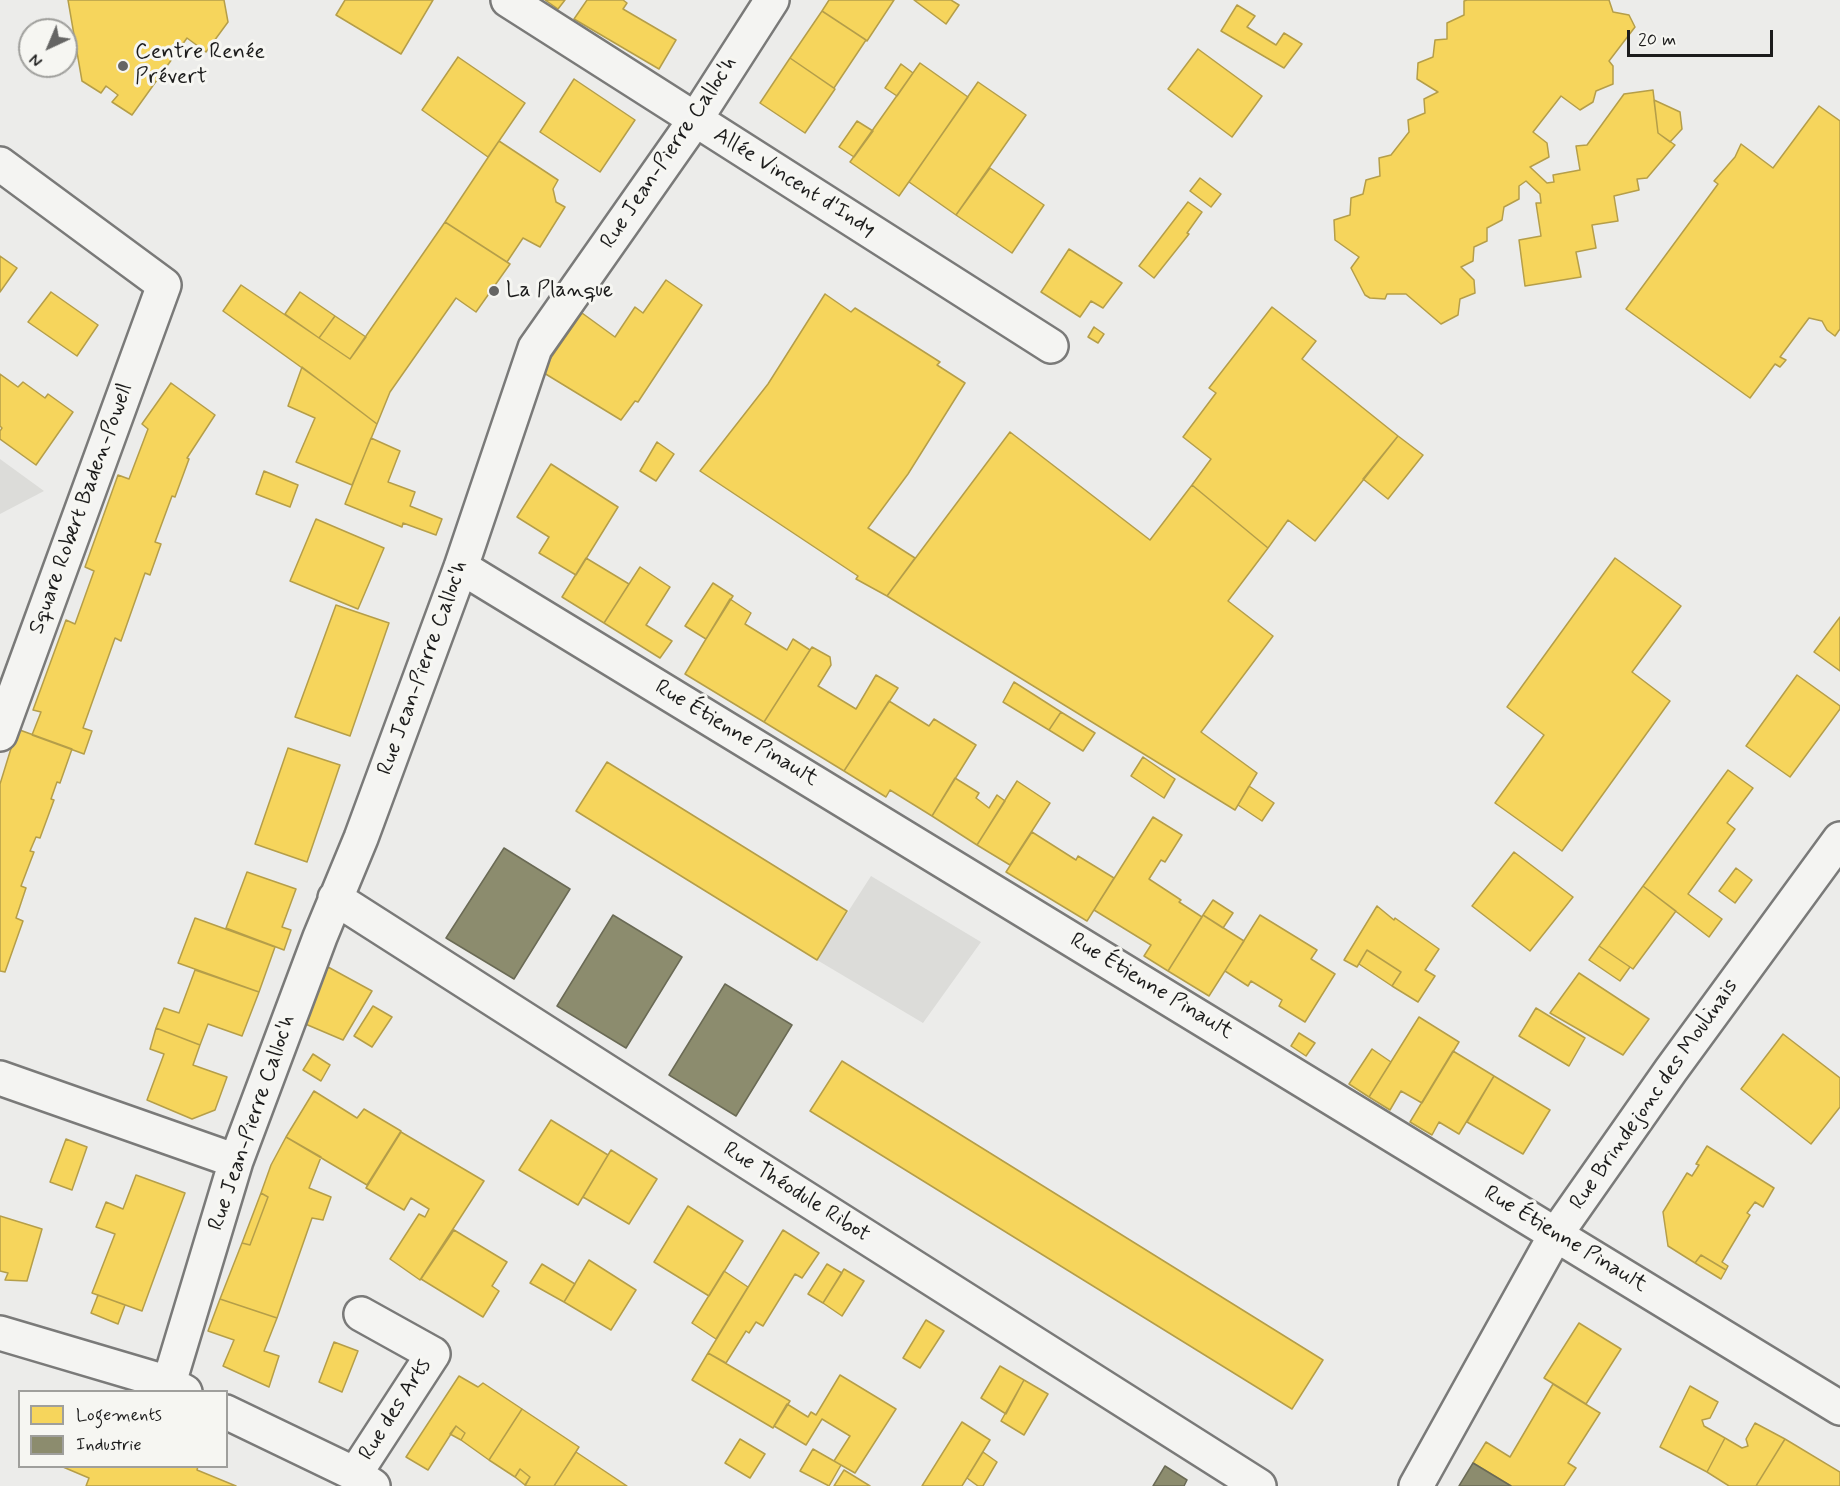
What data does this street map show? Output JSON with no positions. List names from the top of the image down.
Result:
{
  "streets": {
    "street": [
      "Rue Jean-Pierre Calloc'h",
      "Allée Vincent d'Indy",
      "Square Robert Baden-Powell",
      "Rue Étienne Pinault",
      "Rue Brindejonc des Moulinais",
      "Rue Théodule Ribot",
      "Rue des Arts"
    ]
  },
  "crossings": [
    ["Rue Jean-Pierre Calloc'h", "Allée Vincent d'Indy"],
    ["Rue Jean-Pierre Calloc'h", "Rue Étienne Pinault"],
    ["Rue Jean-Pierre Calloc'h", "Rue Théodule Ribot"],
    ["Rue Étienne Pinault", "Rue Brindejonc des Moulinais"]
  ],
  "places": ["Centre Renée Prévert", "La Planque"],
  "legend": ["Logements", "Industrie"],
  "scale_bar": "20 m",
  "north": "bottom left"
}
